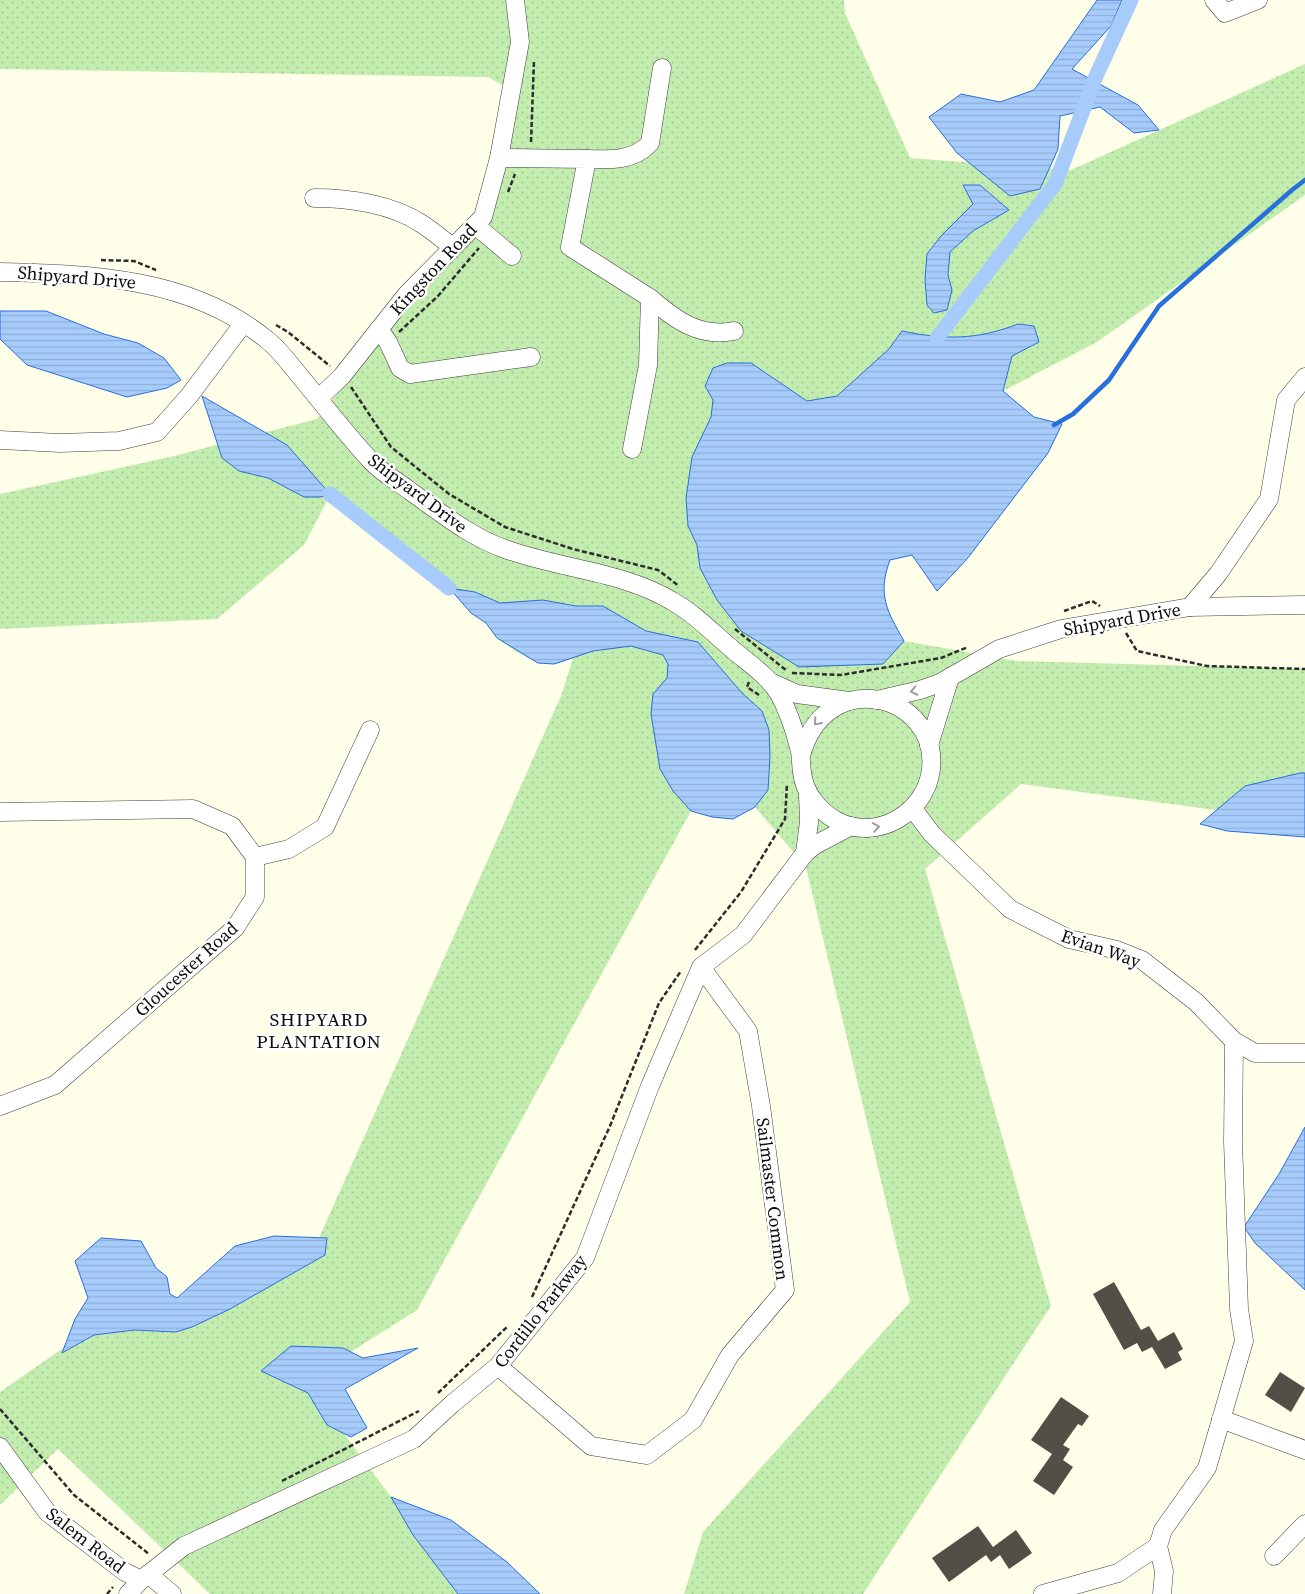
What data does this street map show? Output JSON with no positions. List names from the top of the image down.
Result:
{
  "streets": {
    "street": [
      "Kingston Road",
      "Shipyard Drive",
      "Evian Way",
      "Gloucester Road",
      "Sailmaster Common",
      "Cordillo Parkway",
      "Salem Road"
    ]
  },
  "crossings": [
    ["Kingston Road", "Shipyard Drive"],
    ["Shipyard Drive", "Evian Way"],
    ["Shipyard Drive", "Cordillo Parkway"],
    ["Evian Way", "Cordillo Parkway"],
    ["Sailmaster Common", "Cordillo Parkway"],
    ["Cordillo Parkway", "Salem Road"]
  ],
  "districts": ["SHIPYARD PLANTATION"]
}
